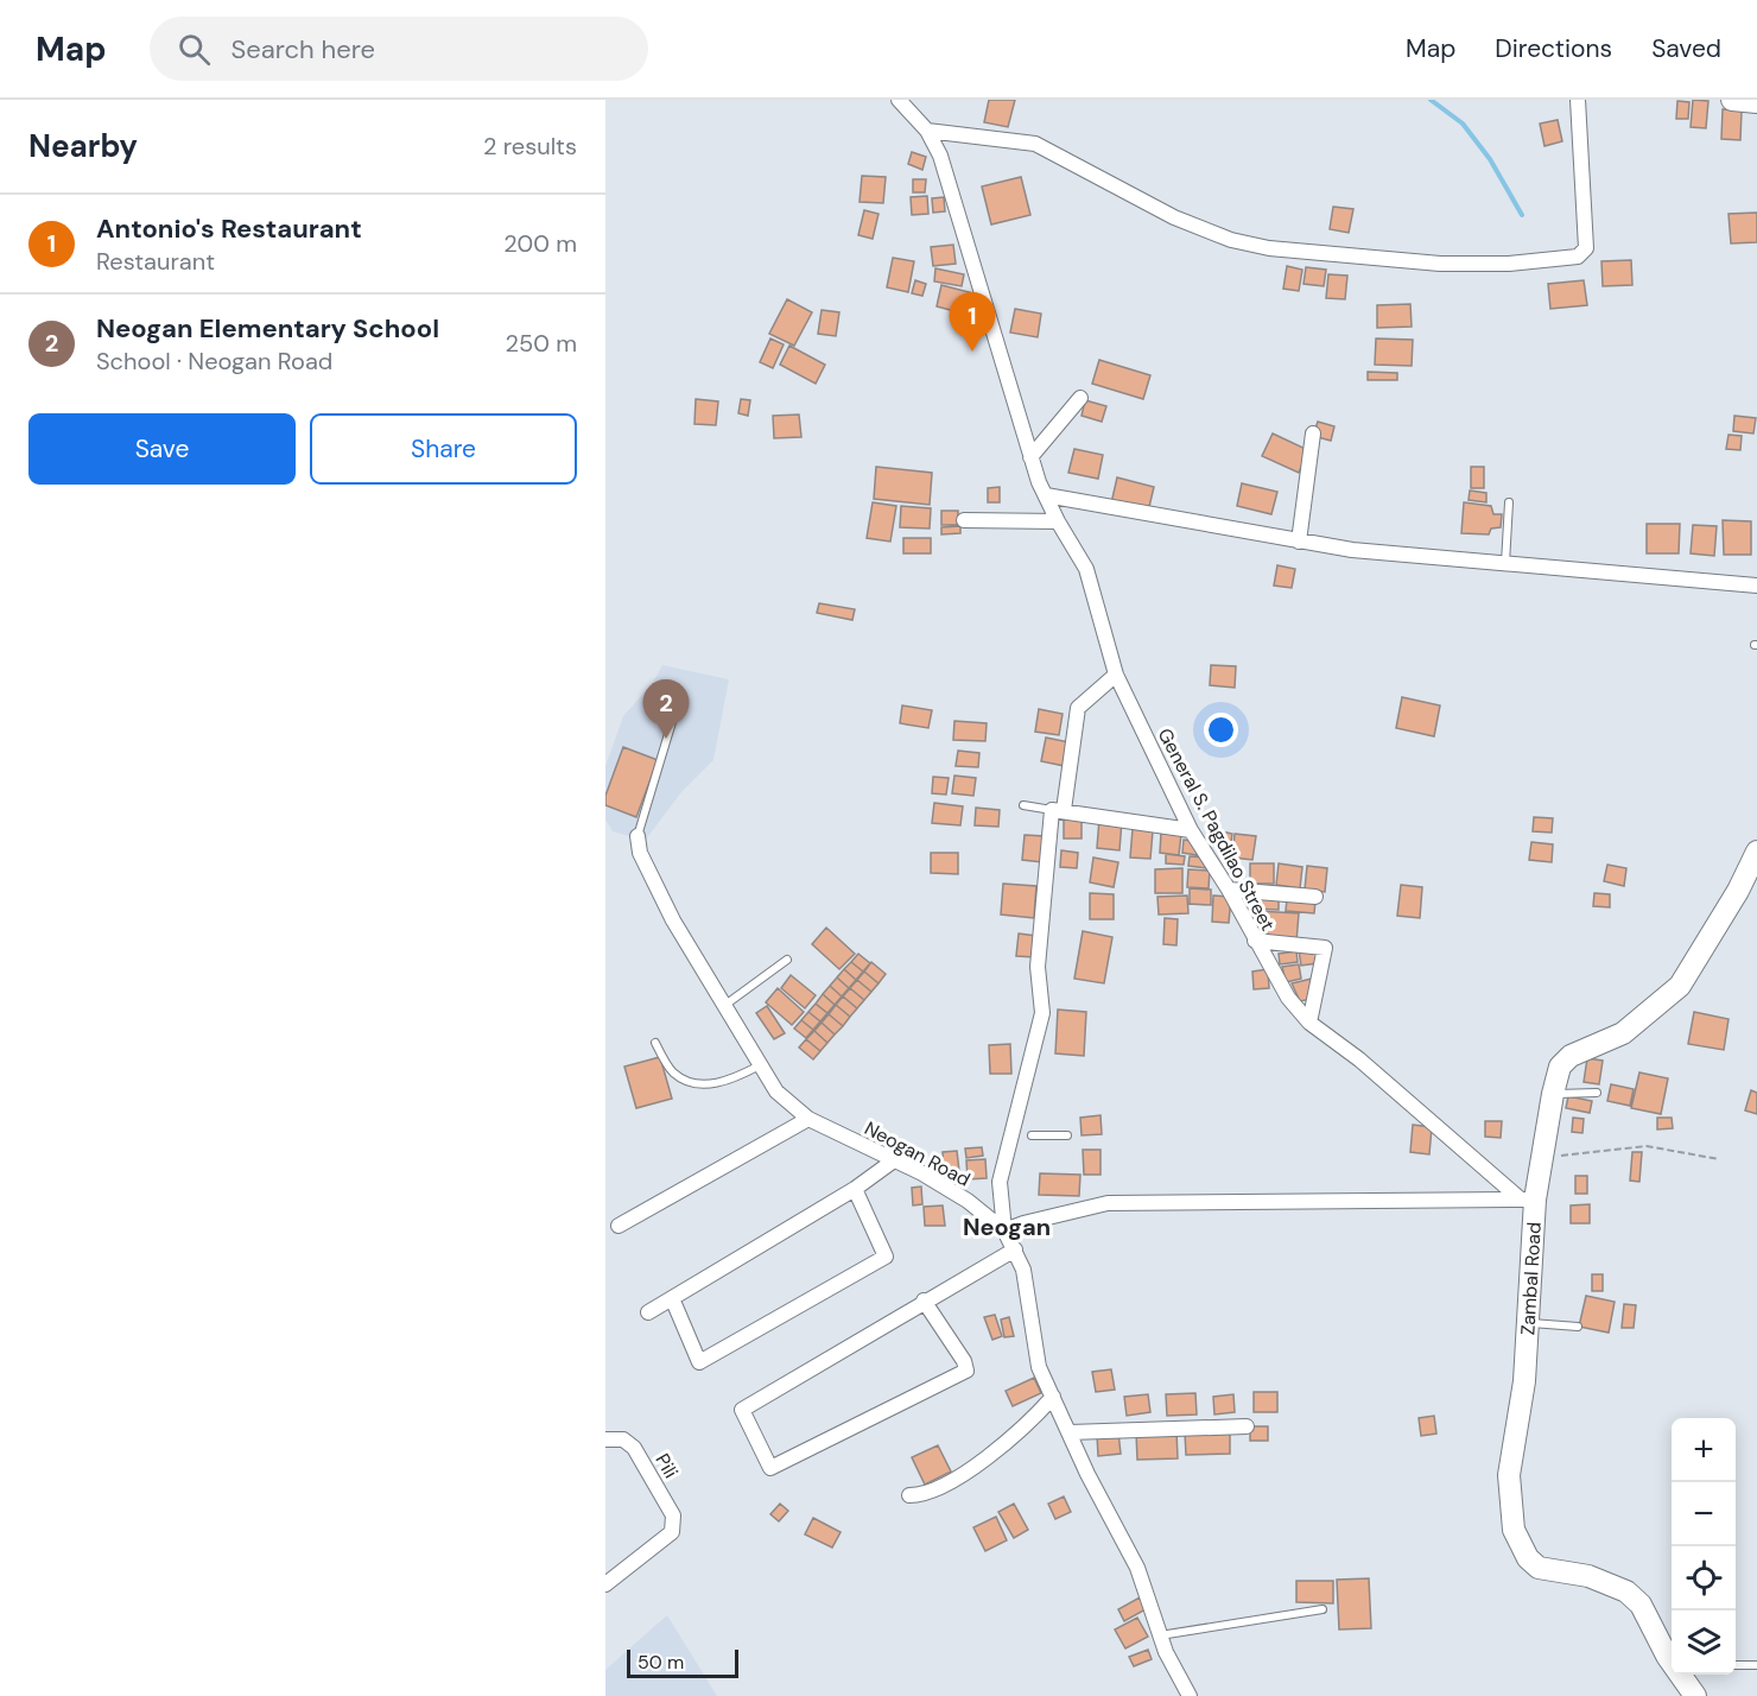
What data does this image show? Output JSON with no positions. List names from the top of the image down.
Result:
{
  "streets": {
    "street": [
      "General S. Pagdilao Street",
      "Neogan Road",
      "Zambal Road",
      "Pili"
    ]
  },
  "crossings": [
    ["General S. Pagdilao Street", "Zambal Road"]
  ],
  "districts": ["Neogan"],
  "scale_bar": "50 m",
  "page": {
    "header": "Map",
    "search": "Search here",
    "nav": ["Map", "Directions", "Saved"],
    "heading": ["Nearby", "2 results"],
    "list": [
      {
        "mark": "1",
        "name": "Antonio's Restaurant",
        "note": "Restaurant",
        "value": "200 m"
      },
      {
        "mark": "2",
        "name": "Neogan Elementary School",
        "note": "School · Neogan Road",
        "value": "250 m"
      }
    ],
    "pins": ["1", "2"],
    "buttons": ["Save", "Share"],
    "map_buttons": ["+", "−"],
    "scale": "50 m"
  }
}
